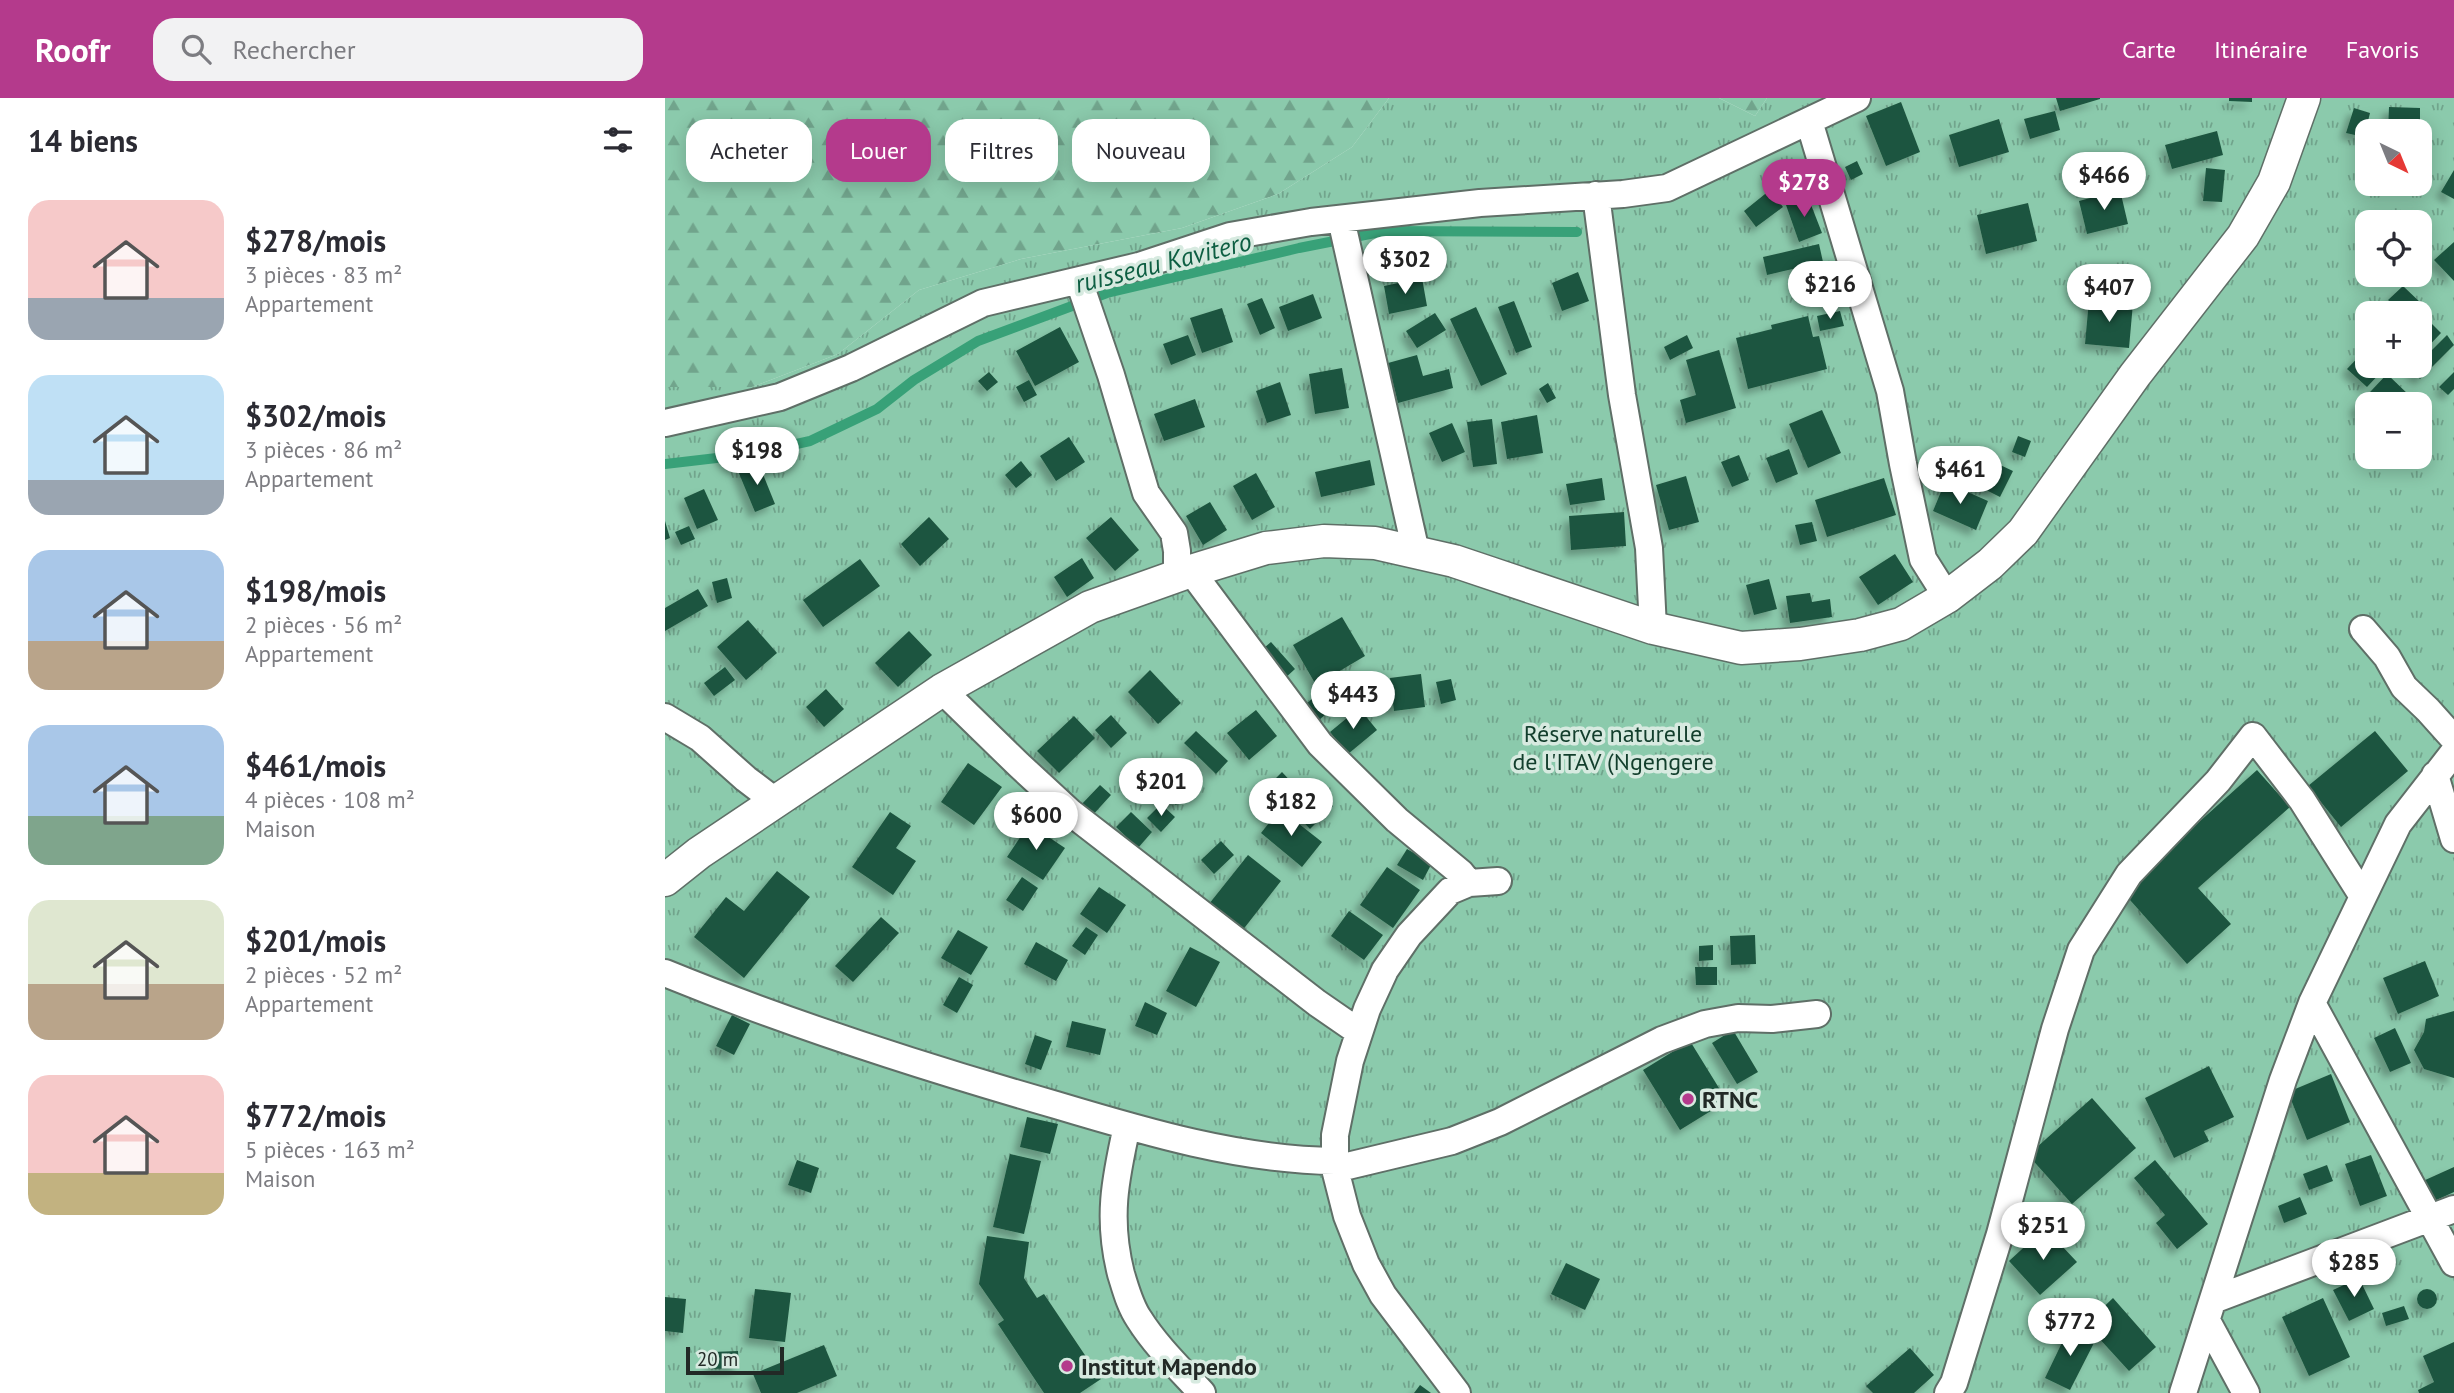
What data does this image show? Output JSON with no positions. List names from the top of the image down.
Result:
{
  "water": ["ruisseau Kavitero"],
  "parks": ["Réserve naturelle de l'ITAV (Ngengere"],
  "places": ["RTNC", "Institut Mapendo"],
  "scale_bar": "20 m",
  "north": "bottom right",
  "page": {
    "header": "Roofr",
    "search": "Rechercher",
    "nav": ["Carte", "Itinéraire", "Favoris"],
    "heading": "14 biens",
    "map_buttons": ["+", "−"],
    "chip": [
      "Acheter",
      "Louer",
      "Filtres",
      "Nouveau"
    ],
    "price": [
      "$466",
      "$278",
      "$302",
      "$216",
      "$407",
      "$198",
      "$461",
      "$443",
      "$201",
      "$182",
      "$600",
      "$251",
      "$285",
      "$772"
    ],
    "list": [
      {
        "name": "$278/mois",
        "note": "3 pièces · 83 m² · Appartement"
      },
      {
        "name": "$302/mois",
        "note": "3 pièces · 86 m² · Appartement"
      },
      {
        "name": "$198/mois",
        "note": "2 pièces · 56 m² · Appartement"
      },
      {
        "name": "$461/mois",
        "note": "4 pièces · 108 m² · Maison"
      },
      {
        "name": "$201/mois",
        "note": "2 pièces · 52 m² · Appartement"
      },
      {
        "name": "$772/mois",
        "note": "5 pièces · 163 m² · Maison"
      }
    ],
    "scale": "20 m"
  }
}
